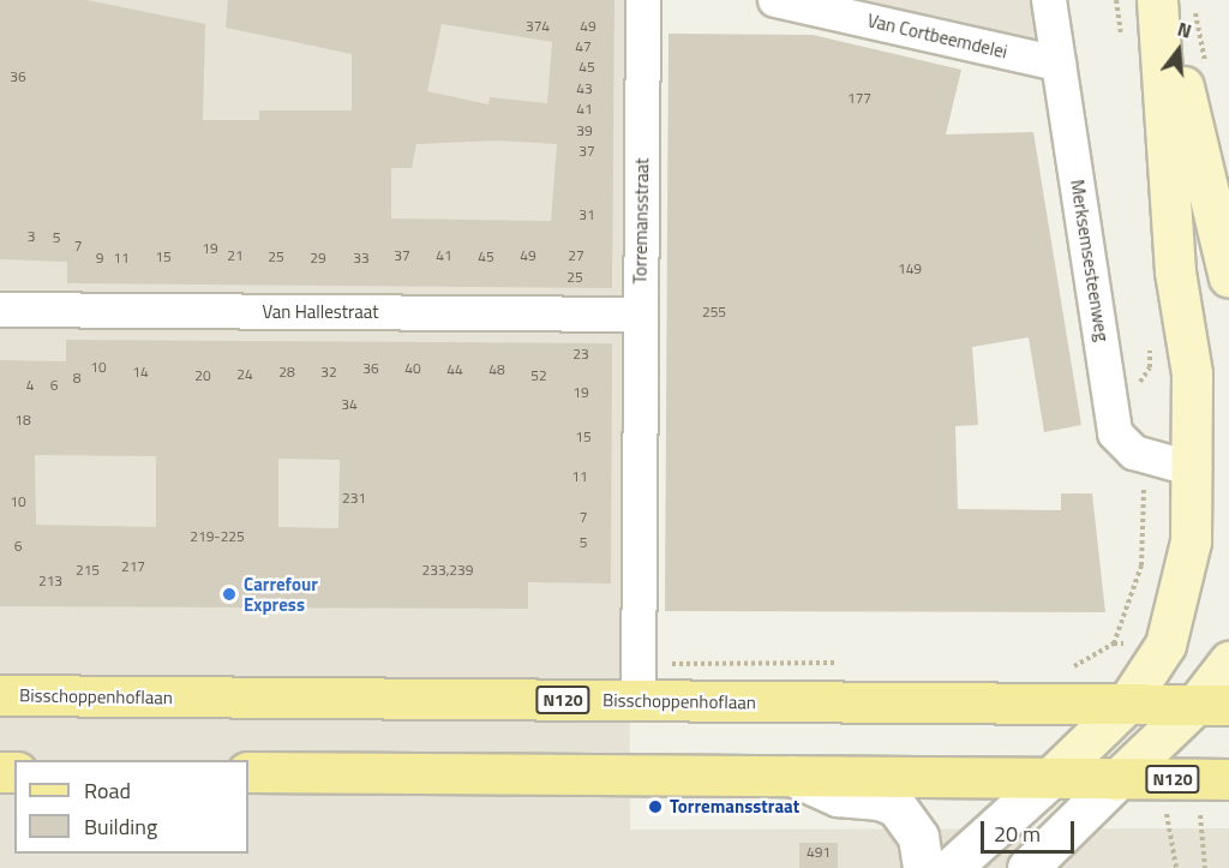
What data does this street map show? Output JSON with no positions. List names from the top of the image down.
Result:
{
  "streets": {
    "main road": ["Bisschoppenhoflaan", "N120"],
    "street": [
      "Van Cortbeemdelei",
      "Torremansstraat",
      "Merksemsesteenweg",
      "Van Hallestraat"
    ]
  },
  "crossings": [
    ["Van Cortbeemdelei", "Merksemsesteenweg"],
    ["Torremansstraat", "Van Hallestraat"],
    ["Torremansstraat", "Bisschoppenhoflaan"]
  ],
  "places": ["Carrefour Express", "Torremansstraat"],
  "house_numbers": [
    "374",
    "49",
    "47",
    "45",
    "36",
    "43",
    "177",
    "41",
    "39",
    "37",
    "31",
    "3",
    "5",
    "7",
    "19",
    "21",
    "37",
    "41",
    "49",
    "27",
    "15",
    "25",
    "45",
    "9",
    "11",
    "29",
    "33",
    "149",
    "25",
    "255",
    "23",
    "10",
    "36",
    "40",
    "44",
    "48",
    "14",
    "28",
    "32",
    "24",
    "20",
    "52",
    "8",
    "4",
    "6",
    "19",
    "34",
    "18",
    "15",
    "11",
    "231",
    "10",
    "7",
    "219-225",
    "5",
    "6",
    "217",
    "215",
    "233,239",
    "213",
    "491"
  ],
  "legend": ["Road", "Building"],
  "scale_bar": "20 m",
  "north": "top"
}
